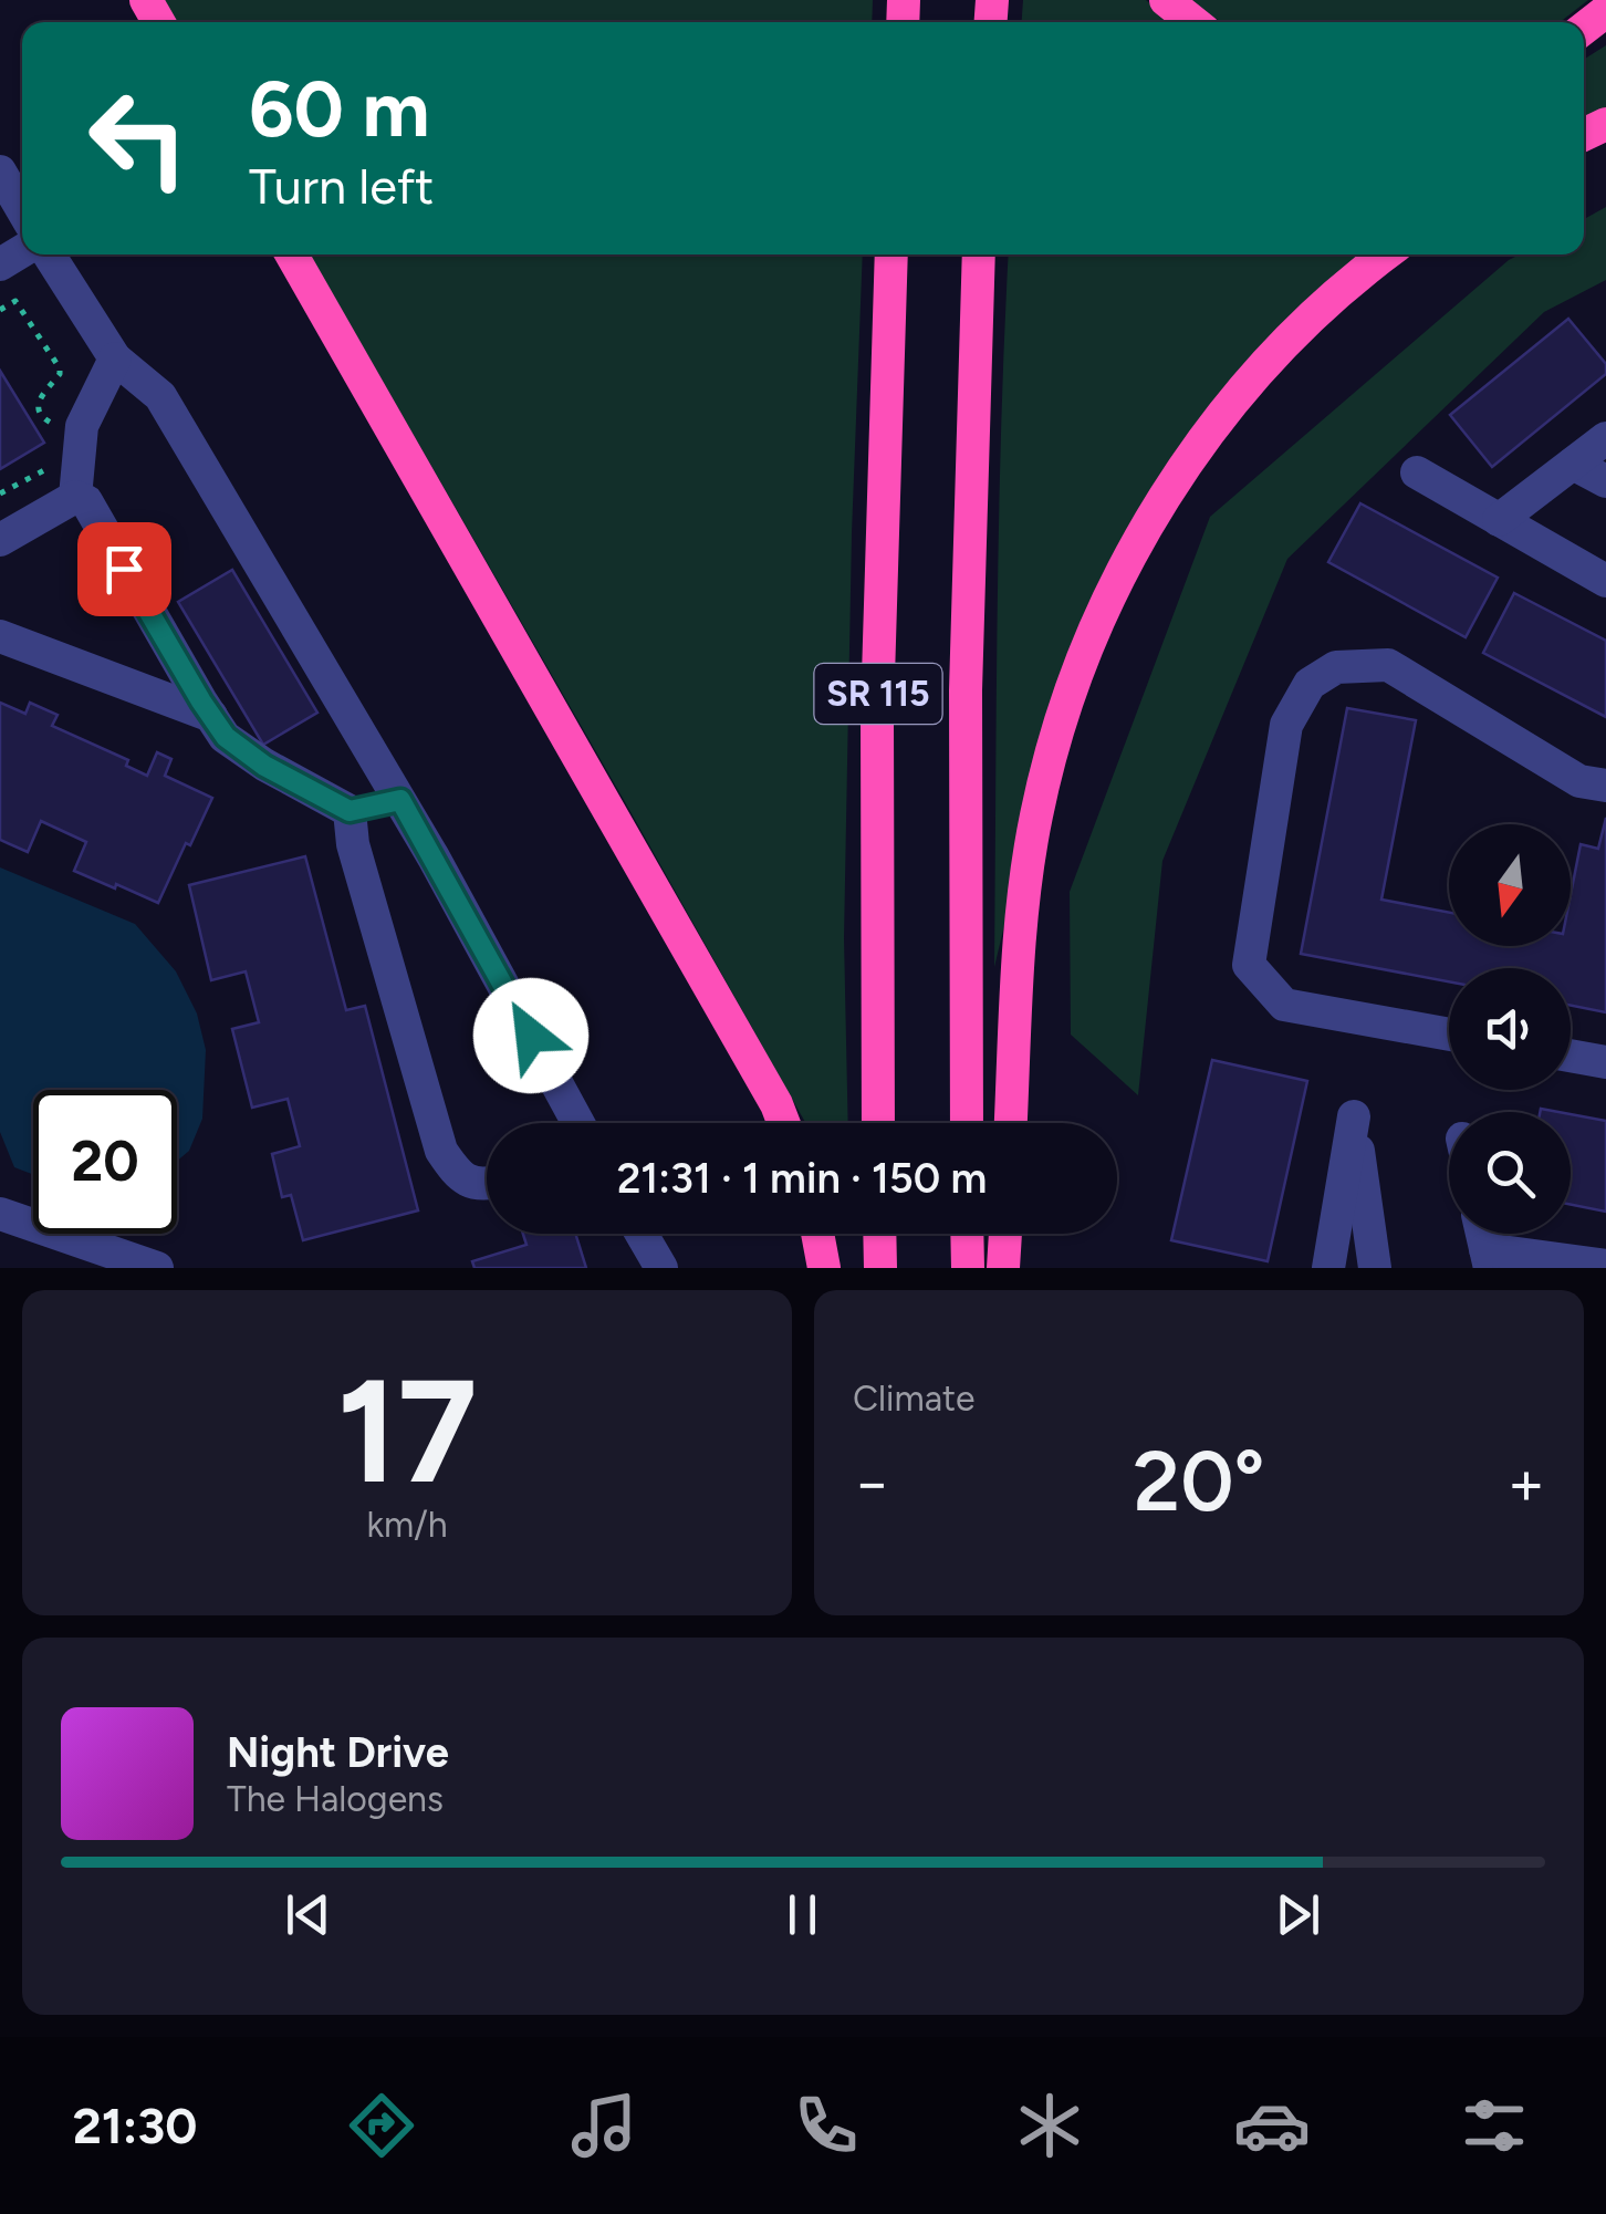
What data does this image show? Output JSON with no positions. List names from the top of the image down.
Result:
{
  "streets": {
    "highway": ["SR 115"]
  },
  "north": "bottom",
  "page": {
    "turn": ["60 m", "Turn left"],
    "limit": "20",
    "trip": "21:31 · 1 min · 150 m",
    "tile": [
      ["17", "km/h"],
      "Climate"
    ],
    "heat": ["−", "20°", "+"],
    "song": ["Night Drive", "The Halogens"],
    "tabs": "21:30"
  }
}
